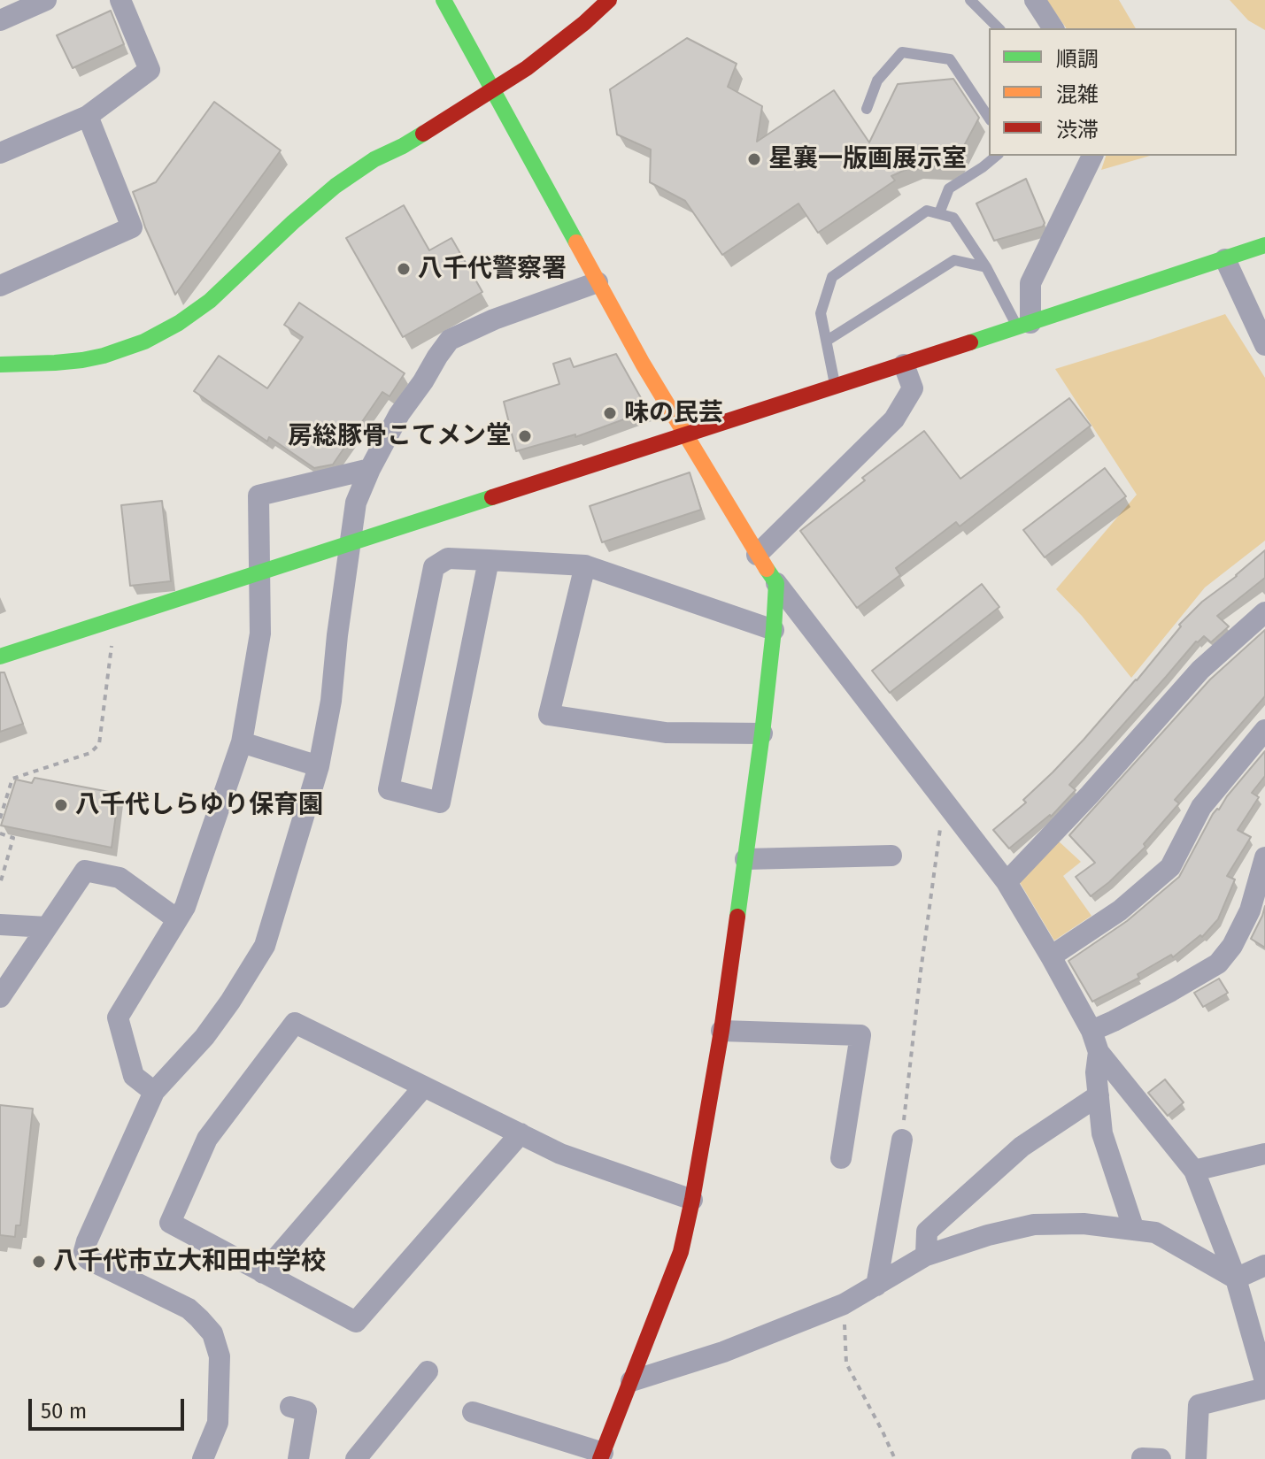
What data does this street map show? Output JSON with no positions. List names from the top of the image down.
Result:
{
  "places": [
    "星襄一版画展示室",
    "八千代警察署",
    "味の民芸",
    "房総豚骨こてメン堂",
    "八千代しらゆり保育園",
    "八千代市立大和田中学校"
  ],
  "legend": ["順調", "混雑", "渋滞"],
  "scale_bar": "50 m"
}
